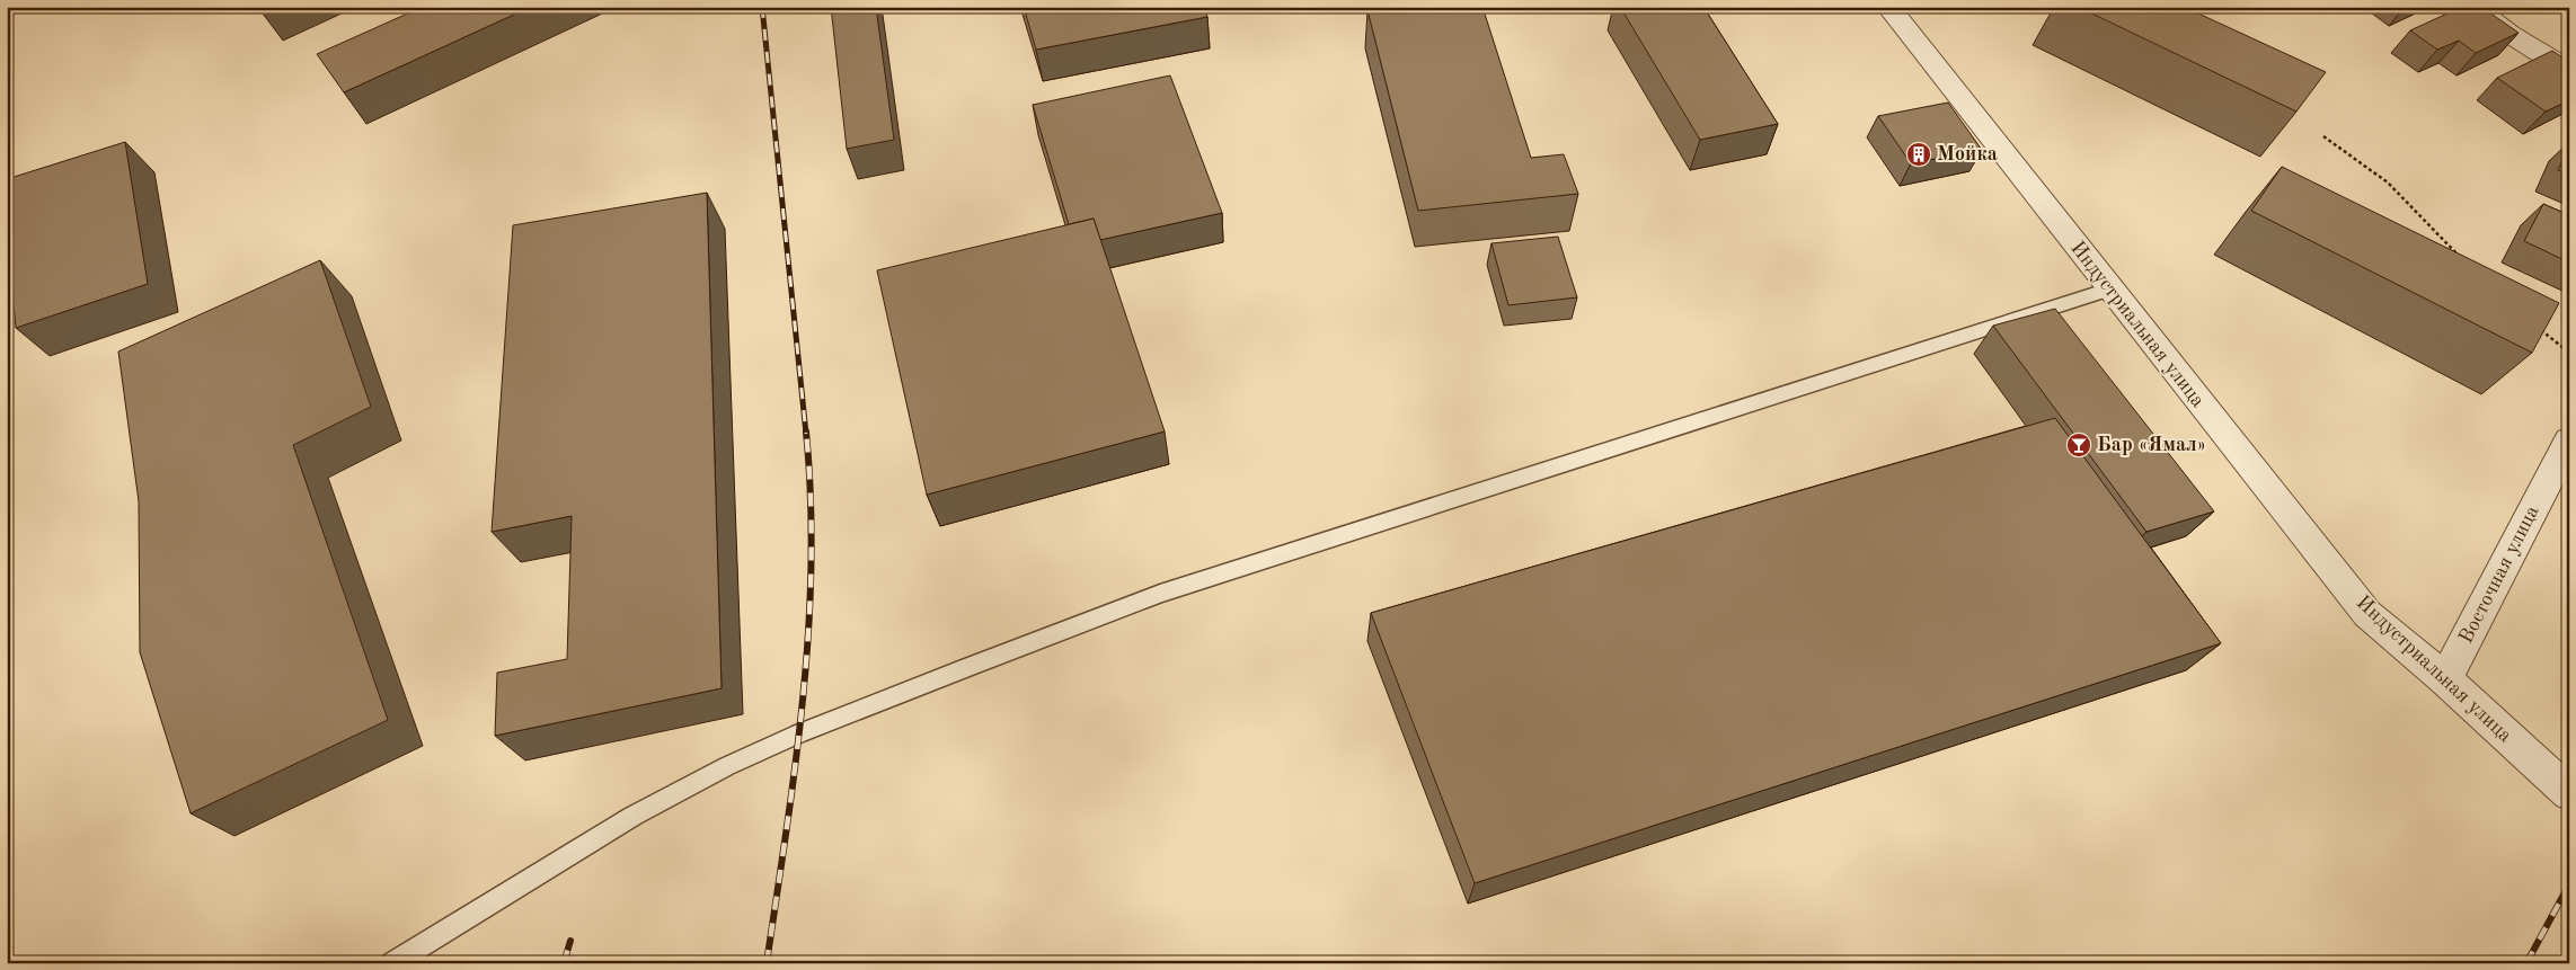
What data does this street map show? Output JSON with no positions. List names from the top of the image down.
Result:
{
  "streets": {
    "street": ["Индустриальная улица", "Восточная улица"]
  },
  "crossings": [
    ["Индустриальная улица", "Восточная улица"]
  ],
  "places": {
    "building": ["Мойка"],
    "bar": ["Бар «Ямал»"]
  }
}
